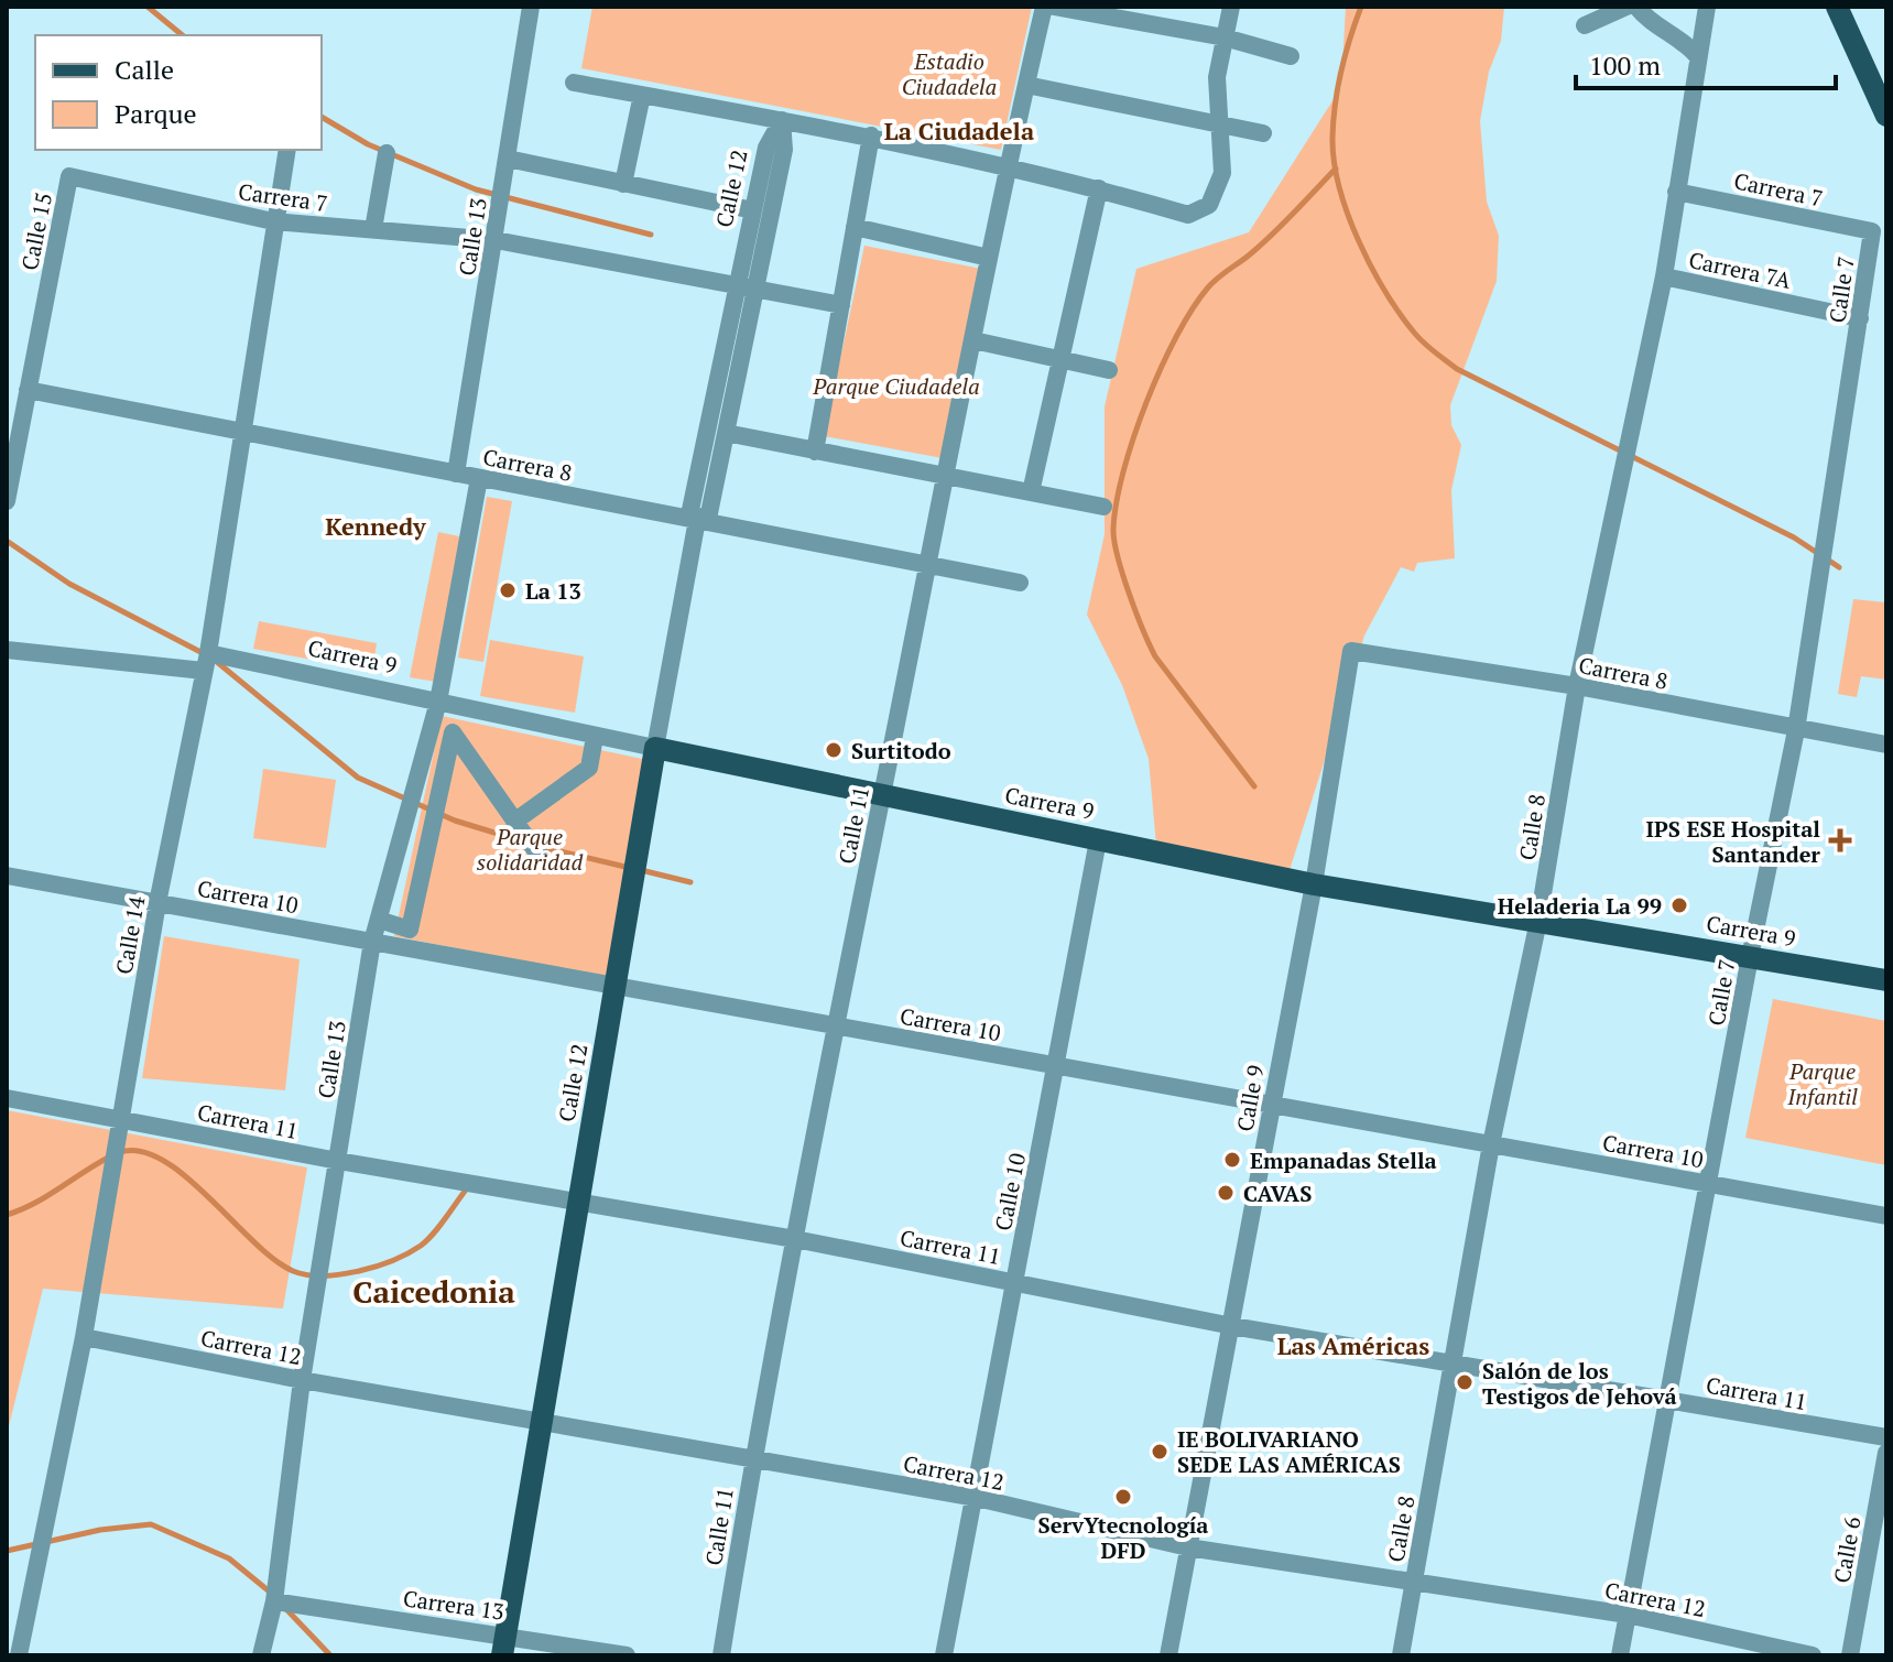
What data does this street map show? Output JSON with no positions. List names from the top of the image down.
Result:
{
  "streets": {
    "main road": ["Calle 12", "Carrera 9"],
    "street": [
      "Carrera 7",
      "Calle 15",
      "Calle 13",
      "Carrera 7A",
      "Calle 7",
      "Carrera 8",
      "Calle 11",
      "Calle 8",
      "Carrera 10",
      "Calle 14",
      "Calle 9",
      "Carrera 11",
      "Calle 10",
      "Carrera 12",
      "Calle 6",
      "Carrera 13"
    ]
  },
  "crossings": [
    ["Calle 12", "Carrera 7"],
    ["Calle 12", "Carrera 8"],
    ["Calle 12", "Carrera 9"],
    ["Calle 12", "Carrera 10"],
    ["Calle 12", "Carrera 11"],
    ["Calle 12", "Carrera 12"],
    ["Calle 12", "Carrera 13"],
    ["Carrera 7", "Calle 15"],
    ["Carrera 7", "Calle 13"],
    ["Carrera 7", "Calle 7"],
    ["Carrera 7", "Calle 8"],
    ["Carrera 7", "Calle 14"],
    ["Calle 15", "Carrera 8"],
    ["Calle 13", "Carrera 8"],
    ["Calle 13", "Carrera 9"],
    ["Calle 13", "Carrera 10"],
    ["Calle 13", "Carrera 11"],
    ["Calle 13", "Carrera 12"],
    ["Calle 13", "Carrera 13"],
    ["Carrera 7A", "Calle 7"],
    ["Carrera 7A", "Calle 8"],
    ["Calle 7", "Carrera 8"],
    ["Calle 7", "Carrera 9"],
    ["Calle 7", "Carrera 10"],
    ["Calle 7", "Carrera 11"],
    ["Calle 7", "Carrera 12"],
    ["Carrera 8", "Calle 11"],
    ["Carrera 8", "Calle 8"],
    ["Carrera 8", "Calle 14"],
    ["Carrera 8", "Calle 9"],
    ["Carrera 9", "Calle 11"],
    ["Carrera 9", "Calle 8"],
    ["Carrera 9", "Calle 14"],
    ["Carrera 9", "Calle 9"],
    ["Carrera 9", "Calle 10"],
    ["Calle 11", "Carrera 10"],
    ["Calle 11", "Carrera 11"],
    ["Calle 11", "Carrera 12"],
    ["Calle 8", "Carrera 10"],
    ["Calle 8", "Carrera 11"],
    ["Calle 8", "Carrera 12"],
    ["Carrera 10", "Calle 14"],
    ["Carrera 10", "Calle 9"],
    ["Carrera 10", "Calle 10"],
    ["Calle 14", "Carrera 11"],
    ["Calle 14", "Carrera 12"],
    ["Calle 9", "Carrera 11"],
    ["Calle 9", "Carrera 12"],
    ["Carrera 11", "Calle 10"],
    ["Calle 10", "Carrera 12"]
  ],
  "districts": [
    "La Ciudadela",
    "Kennedy",
    "Caicedonia",
    "Las Américas"
  ],
  "parks": [
    "Estadio Ciudadela",
    "Parque Ciudadela",
    "Parque solidaridad",
    "Parque Infantil"
  ],
  "places": {
    "other": [
      "La 13",
      "Surtitodo",
      "Heladeria La 99",
      "Empanadas Stella",
      "CAVAS",
      "Salón de los Testigos de Jehová",
      "IE BOLIVARIANO SEDE LAS AMÉRICAS",
      "ServYtecnología DFD"
    ],
    "health": ["IPS ESE Hospital Santander"]
  },
  "legend": ["Calle", "Parque"],
  "scale_bar": "100 m"
}
